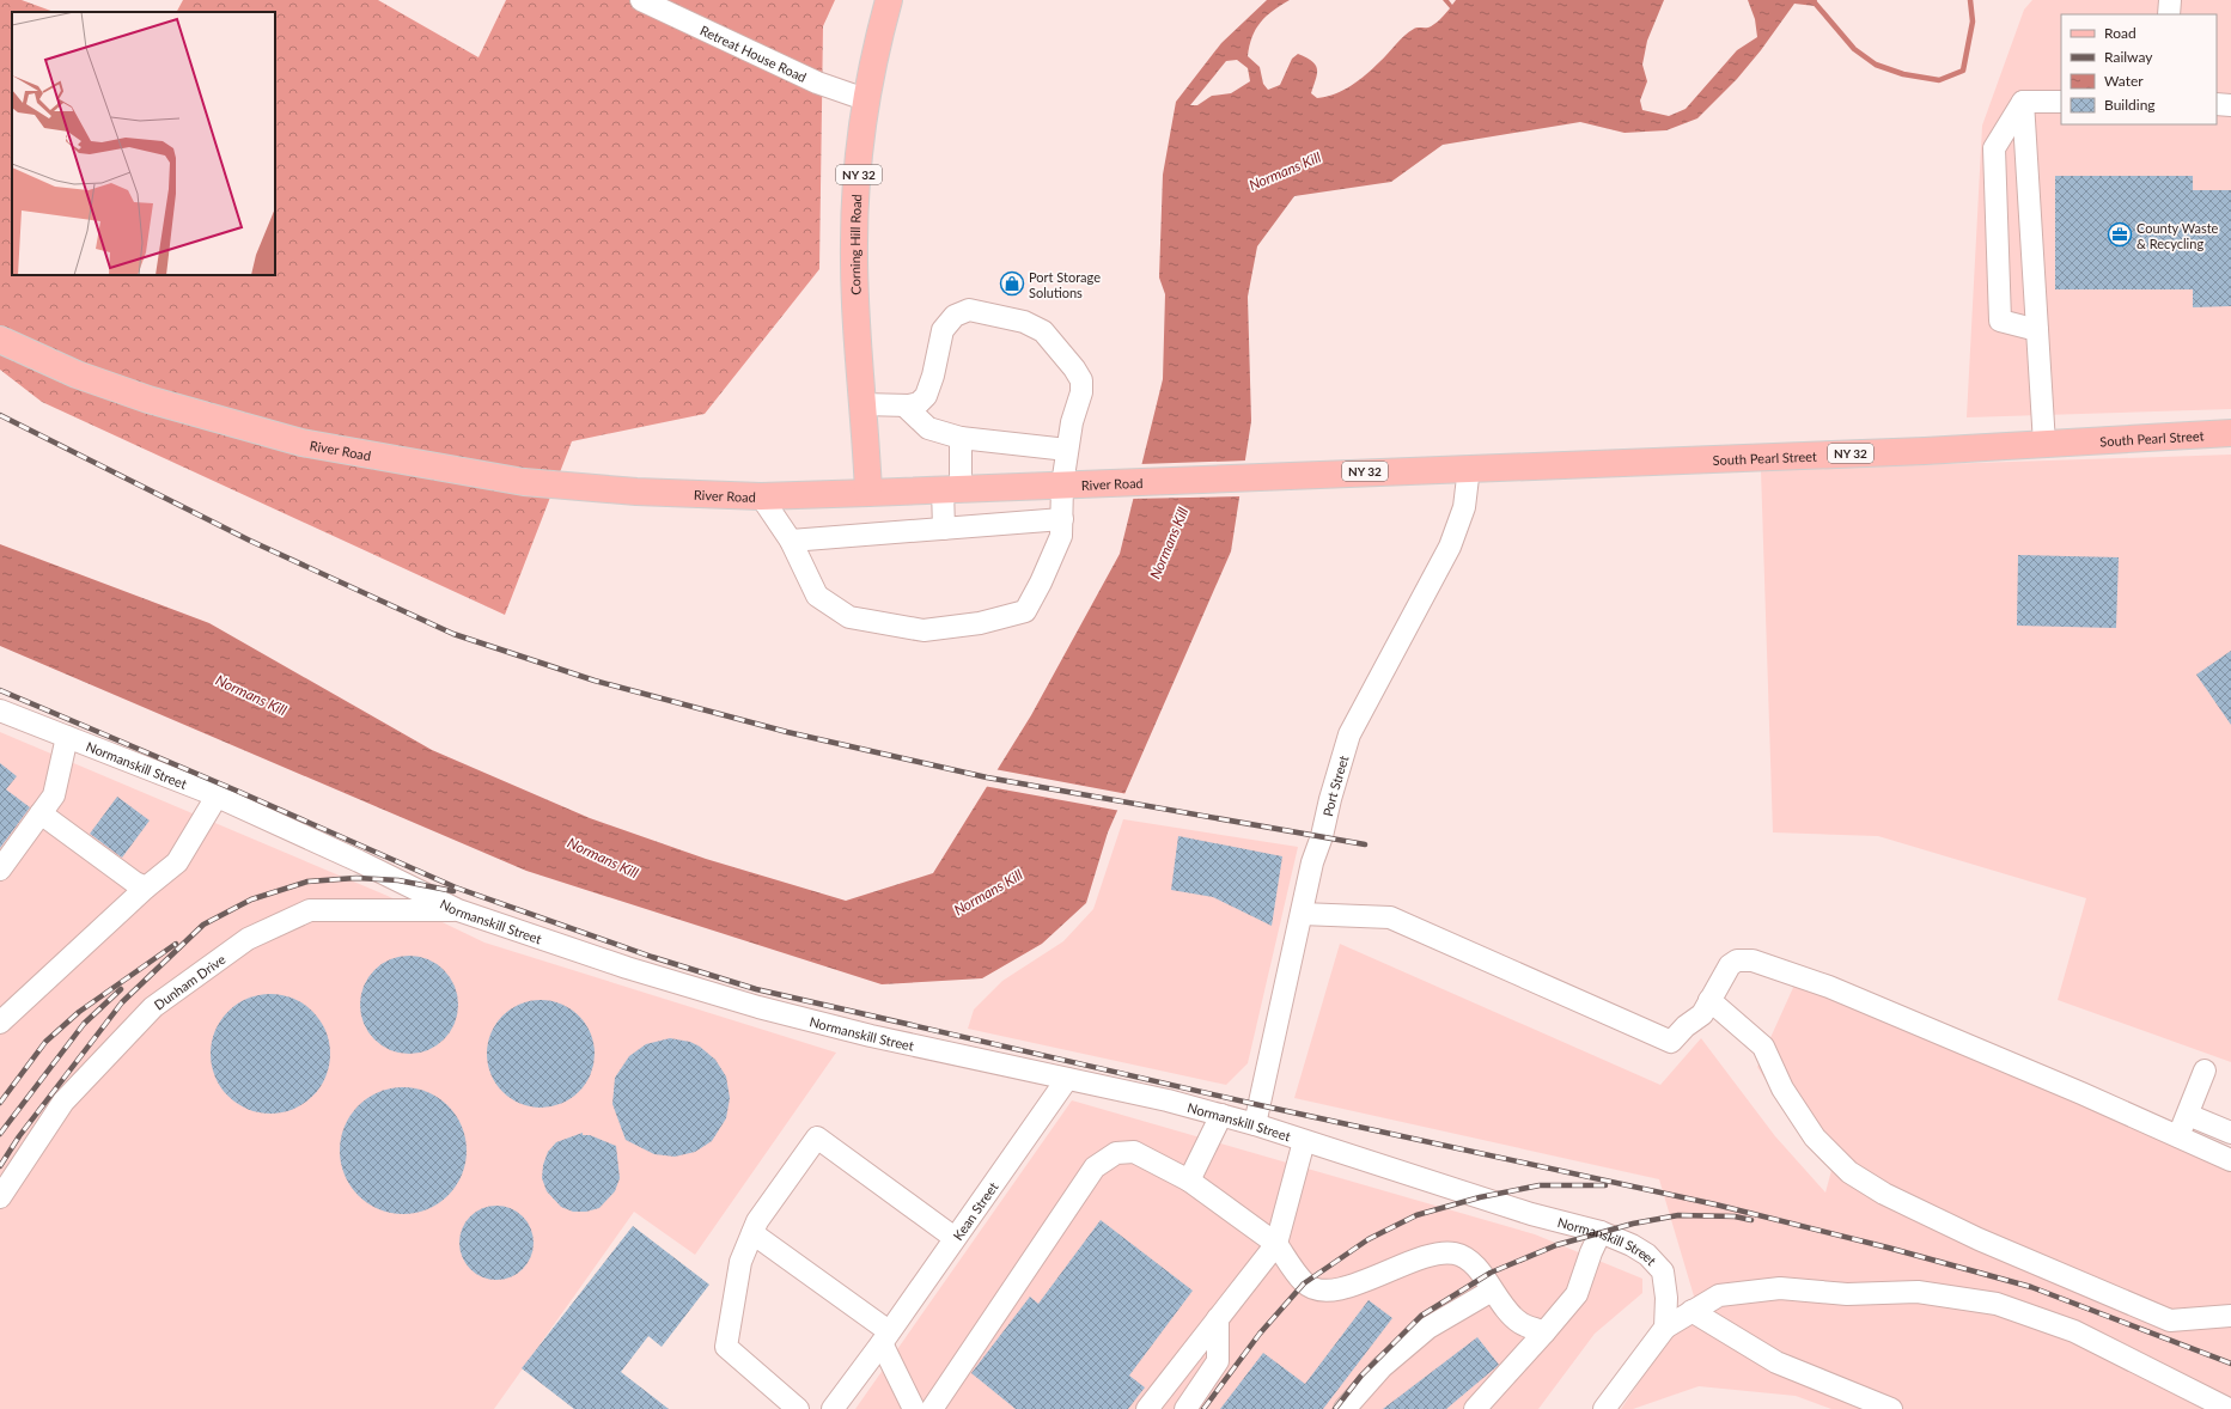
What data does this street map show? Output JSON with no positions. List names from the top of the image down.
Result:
{
  "streets": {
    "main road": [
      "NY 32",
      "Corning Hill Road",
      "South Pearl Street",
      "River Road"
    ],
    "street": [
      "Retreat House Road",
      "Normanskill Street",
      "Port Street",
      "Dunham Drive",
      "Kean Street"
    ]
  },
  "crossings": [
    ["Retreat House Road", "Corning Hill Road"],
    ["Corning Hill Road", "River Road"],
    ["South Pearl Street", "River Road"],
    ["South Pearl Street", "Port Street"],
    ["River Road", "Port Street"],
    ["Normanskill Street", "Port Street"],
    ["Normanskill Street", "Dunham Drive"],
    ["Normanskill Street", "Kean Street"]
  ],
  "water": ["Normans Kill"],
  "places": {
    "office": ["County Waste & Recycling"],
    "shop": ["Port Storage Solutions"]
  },
  "legend": [
    "Road",
    "Railway",
    "Water",
    "Building"
  ]
}
